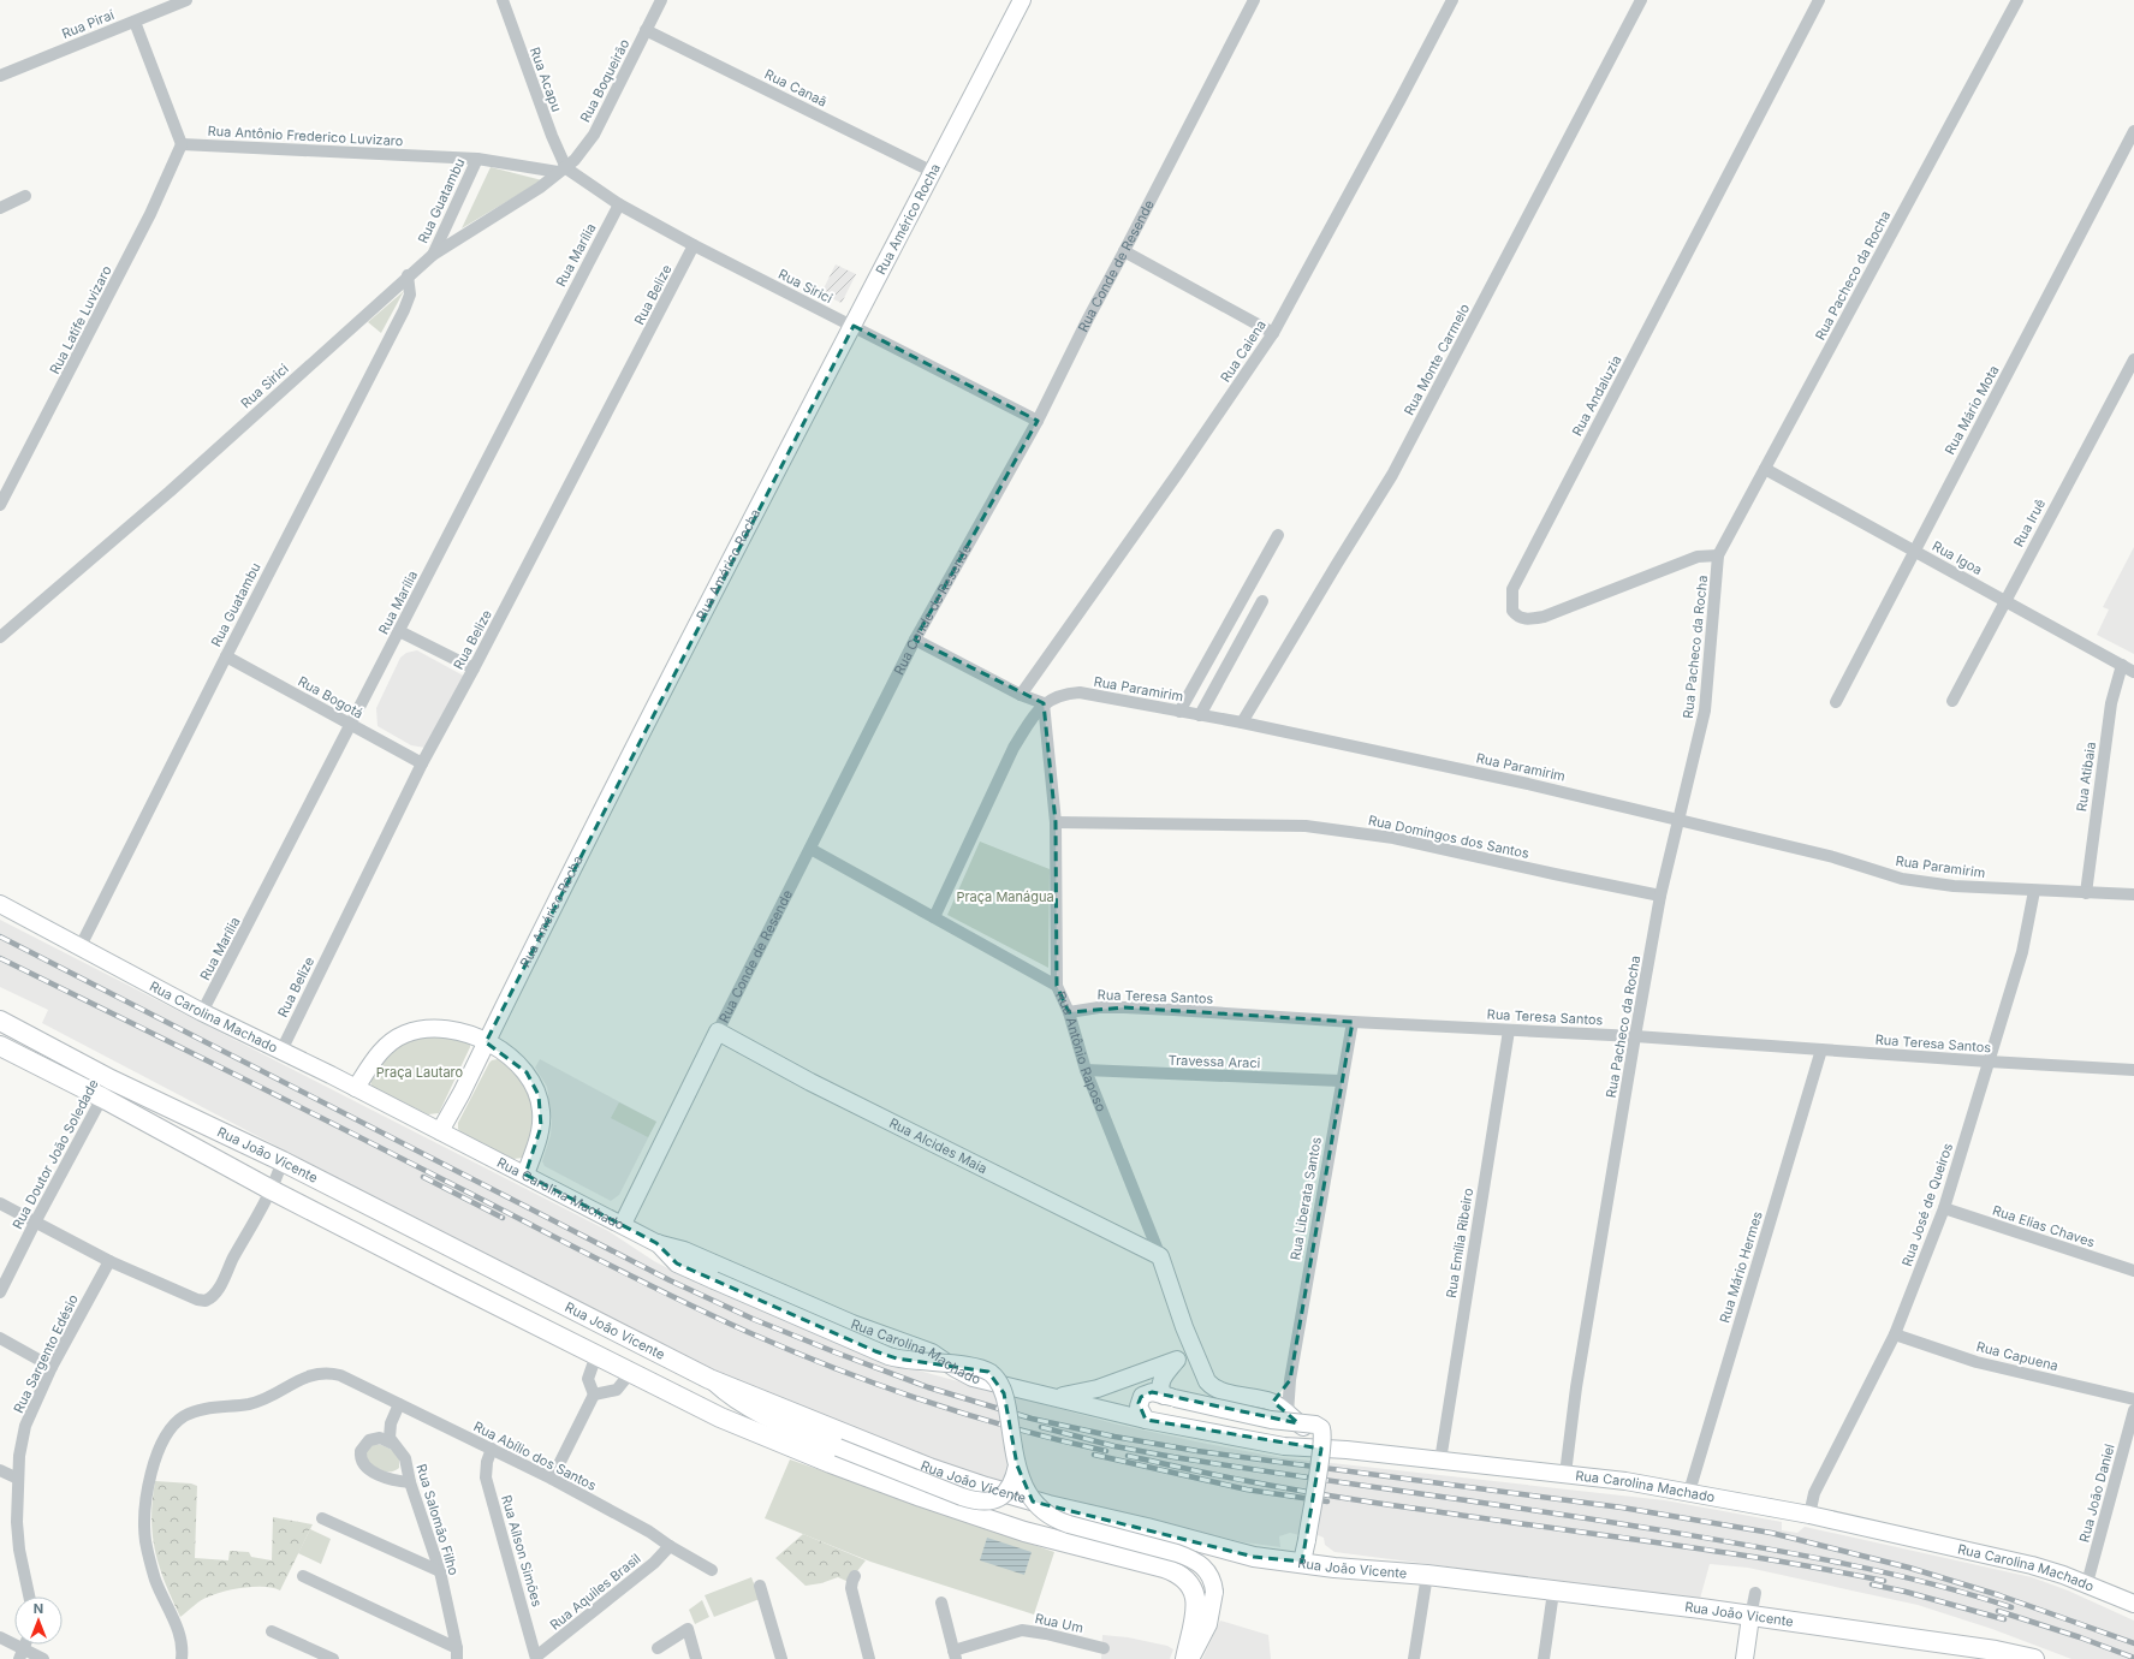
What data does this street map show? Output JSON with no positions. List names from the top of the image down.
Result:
{
  "streets": {
    "main road": [
      "Rua Américo Rocha",
      "Rua Conde de Resende",
      "Rua Carolina Machado",
      "Rua Antônio Raposo",
      "Rua Alcides Maia",
      "Rua João Vicente"
    ],
    "street": [
      "Rua Piraí",
      "Rua Acapu",
      "Rua Boqueirão",
      "Rua Canaã",
      "Rua Antônio Frederico Luvizaro",
      "Rua Guatambu",
      "Rua Marília",
      "Rua Pacheco da Rocha",
      "Rua Sirici",
      "Rua Belize",
      "Rua Latife Luvizaro",
      "Rua Caiena",
      "Rua Monte Carmelo",
      "Rua Andaluzia",
      "Rua Mário Mota",
      "Rua Iruê",
      "Rua Igoa",
      "Rua Paramirim",
      "Rua Bogotá",
      "Rua Atibaia",
      "Rua Domingos dos Santos",
      "Rua Teresa Santos",
      "Travessa Araci",
      "Rua Doutor João Soledade",
      "Rua Liberata Santos",
      "Rua José de Queiros",
      "Rua Elias Chaves",
      "Rua Emília Ribeiro",
      "Rua Mário Hermes",
      "Rua Sargento Edésio",
      "Rua Capuena",
      "Rua Abílio dos Santos",
      "Rua João Daniel",
      "Rua Salomão Filho",
      "Rua Aílson Simões",
      "Rua Aquiles Brasil",
      "Rua Um"
    ]
  },
  "crossings": [
    ["Rua Acapu", "Rua Boqueirão"],
    ["Rua Acapu", "Rua Antônio Frederico Luvizaro"],
    ["Rua Acapu", "Rua Sirici"],
    ["Rua Boqueirão", "Rua Canaã"],
    ["Rua Boqueirão", "Rua Antônio Frederico Luvizaro"],
    ["Rua Boqueirão", "Rua Sirici"],
    ["Rua Canaã", "Rua Américo Rocha"],
    ["Rua Antônio Frederico Luvizaro", "Rua Guatambu"],
    ["Rua Antônio Frederico Luvizaro", "Rua Sirici"],
    ["Rua Antônio Frederico Luvizaro", "Rua Latife Luvizaro"],
    ["Rua Guatambu", "Rua Sirici"],
    ["Rua Guatambu", "Rua Bogotá"],
    ["Rua Guatambu", "Rua Carolina Machado"],
    ["Rua Américo Rocha", "Rua Sirici"],
    ["Rua Américo Rocha", "Rua Carolina Machado"],
    ["Rua Marília", "Rua Sirici"],
    ["Rua Marília", "Rua Bogotá"],
    ["Rua Marília", "Rua Carolina Machado"],
    ["Rua Conde de Resende", "Rua Sirici"],
    ["Rua Conde de Resende", "Rua Carolina Machado"],
    ["Rua Conde de Resende", "Rua Antônio Raposo"],
    ["Rua Conde de Resende", "Rua Alcides Maia"],
    ["Rua Pacheco da Rocha", "Rua Andaluzia"],
    ["Rua Pacheco da Rocha", "Rua Igoa"],
    ["Rua Pacheco da Rocha", "Rua Paramirim"],
    ["Rua Pacheco da Rocha", "Rua Domingos dos Santos"],
    ["Rua Pacheco da Rocha", "Rua Teresa Santos"],
    ["Rua Pacheco da Rocha", "Rua Carolina Machado"],
    ["Rua Sirici", "Rua Belize"],
    ["Rua Belize", "Rua Bogotá"],
    ["Rua Belize", "Rua Carolina Machado"],
    ["Rua Monte Carmelo", "Rua Paramirim"],
    ["Rua Mário Mota", "Rua Igoa"],
    ["Rua Iruê", "Rua Igoa"],
    ["Rua Igoa", "Rua Atibaia"],
    ["Rua Paramirim", "Rua Atibaia"],
    ["Rua Paramirim", "Rua José de Queiros"],
    ["Rua Teresa Santos", "Rua Antônio Raposo"],
    ["Rua Teresa Santos", "Rua Liberata Santos"],
    ["Rua Teresa Santos", "Rua José de Queiros"],
    ["Rua Teresa Santos", "Rua Emília Ribeiro"],
    ["Rua Teresa Santos", "Rua Mário Hermes"],
    ["Rua Carolina Machado", "Rua Antônio Raposo"],
    ["Rua Carolina Machado", "Rua José de Queiros"],
    ["Rua Carolina Machado", "Rua Emília Ribeiro"],
    ["Rua Carolina Machado", "Rua Mário Hermes"],
    ["Rua Carolina Machado", "Rua João Daniel"],
    ["Rua Antônio Raposo", "Travessa Araci"],
    ["Rua Antônio Raposo", "Rua Alcides Maia"],
    ["Rua Antônio Raposo", "Rua Liberata Santos"],
    ["Travessa Araci", "Rua Liberata Santos"],
    ["Rua Doutor João Soledade", "Rua João Vicente"],
    ["Rua José de Queiros", "Rua Elias Chaves"],
    ["Rua José de Queiros", "Rua Capuena"],
    ["Rua Abílio dos Santos", "Rua Salomão Filho"],
    ["Rua Abílio dos Santos", "Rua Aílson Simões"],
    ["Rua Abílio dos Santos", "Rua Aquiles Brasil"],
    ["Rua Aílson Simões", "Rua Aquiles Brasil"]
  ],
  "parks": ["Praça Manágua", "Praça Lautaro"],
  "north": "top"
}
